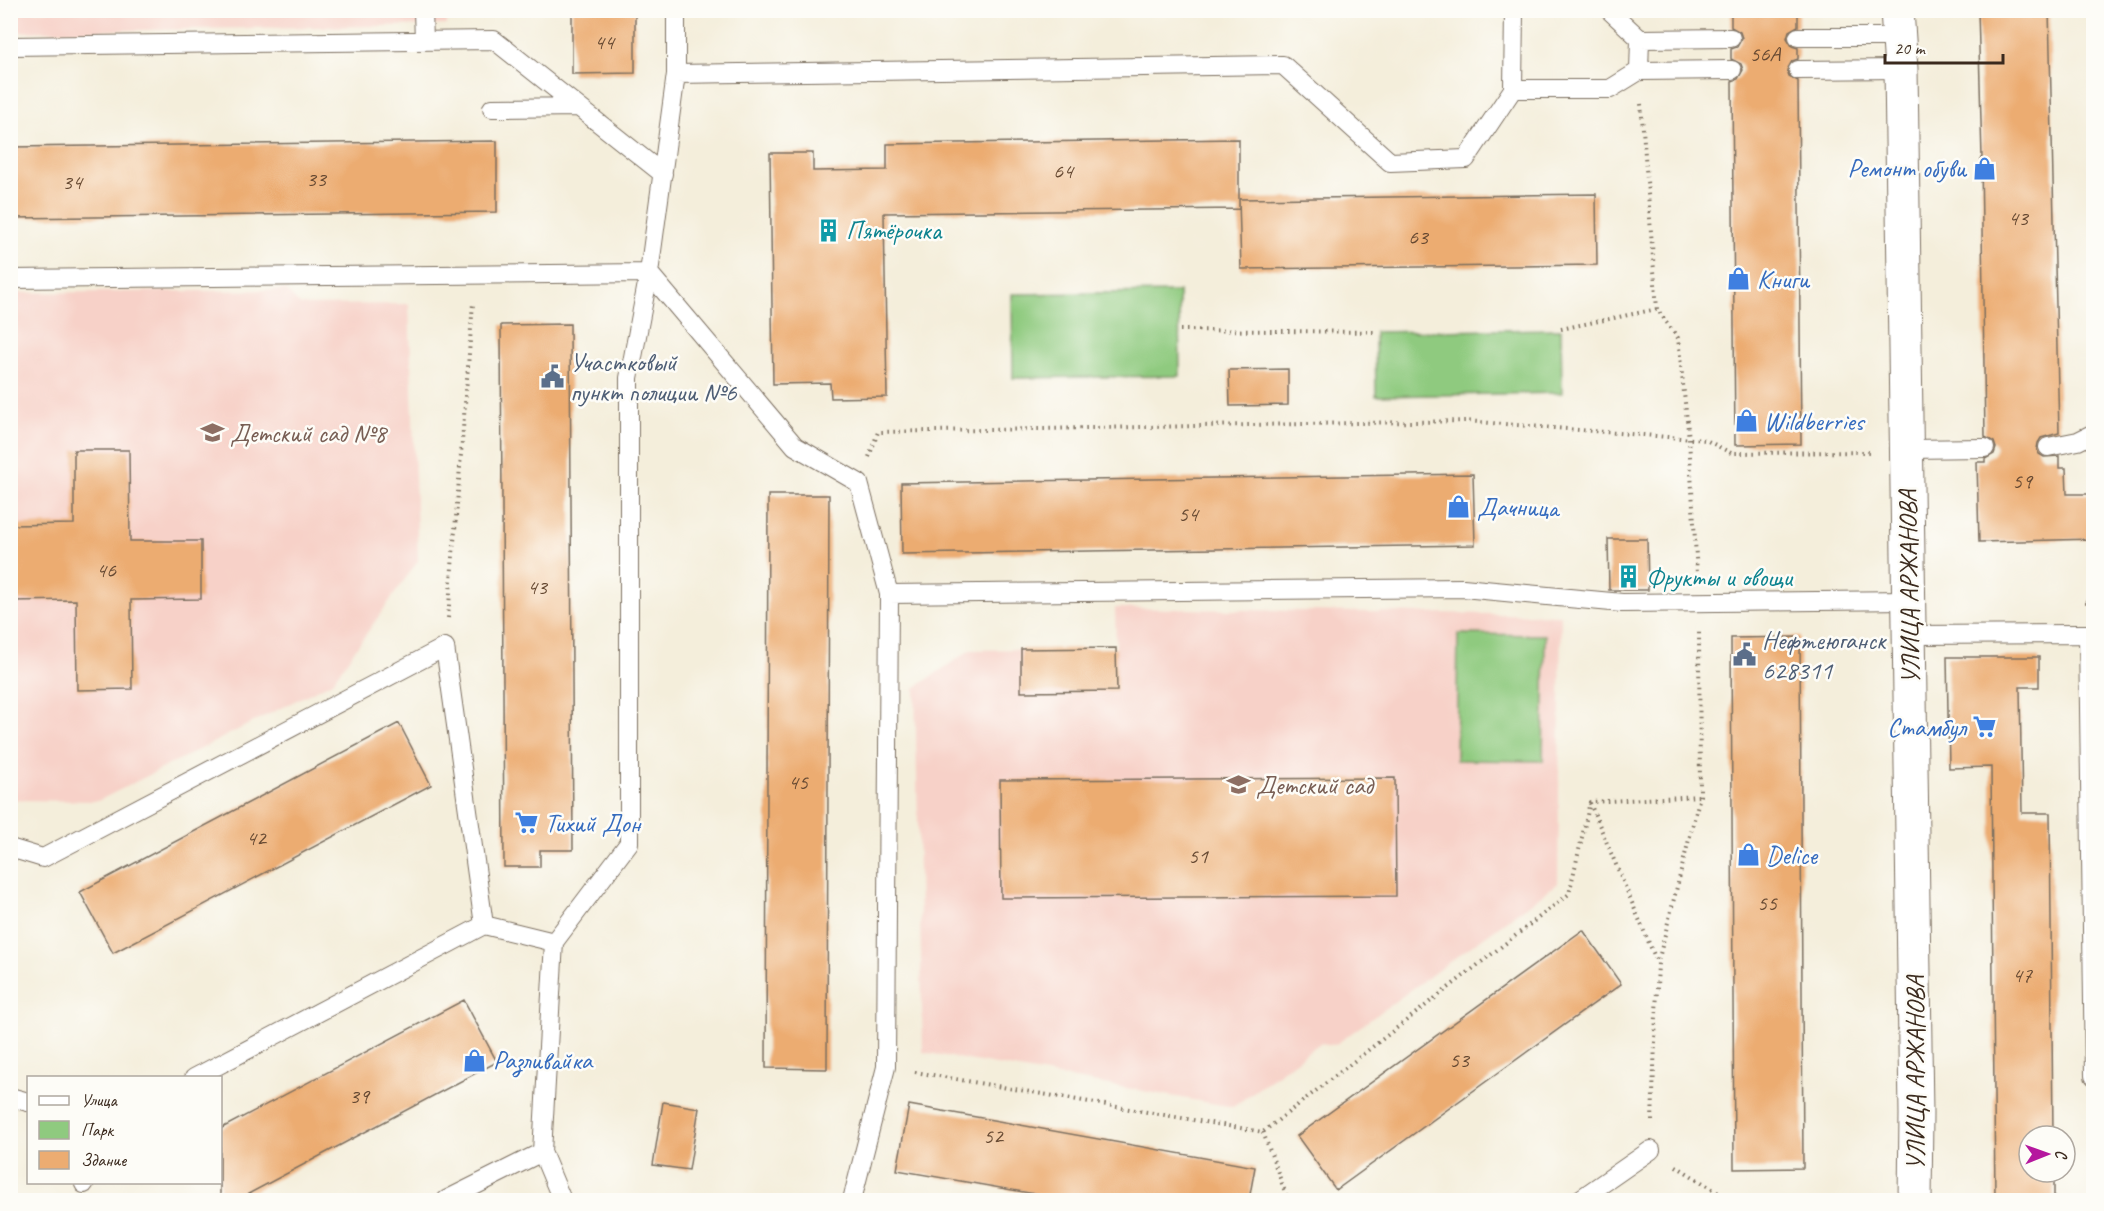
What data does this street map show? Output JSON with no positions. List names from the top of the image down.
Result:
{
  "streets": {
    "street": ["УЛИЦА АРЖАНОВА"]
  },
  "places": {
    "shop": [
      "Ремонт обуви",
      "Книги",
      "Wildberries",
      "Дачница",
      "Delice",
      "Разливайка"
    ],
    "building": ["Пятёрочка", "Фрукты и овощи"],
    "public building": ["Участковый пункт полиции №6", "Нефтеюганск 628311"],
    "school or university": ["Детский сад №8", "Детский сад"],
    "supermarket": ["Стамбул", "Тихий Дон"]
  },
  "house_numbers": [
    "44",
    "56А",
    "64",
    "33",
    "34",
    "43",
    "63",
    "59",
    "54",
    "46",
    "43",
    "45",
    "42",
    "51",
    "55",
    "47",
    "53",
    "39",
    "52"
  ],
  "legend": ["Улица", "Парк", "Здание"],
  "scale_bar": "20 m",
  "north": "right"
}
